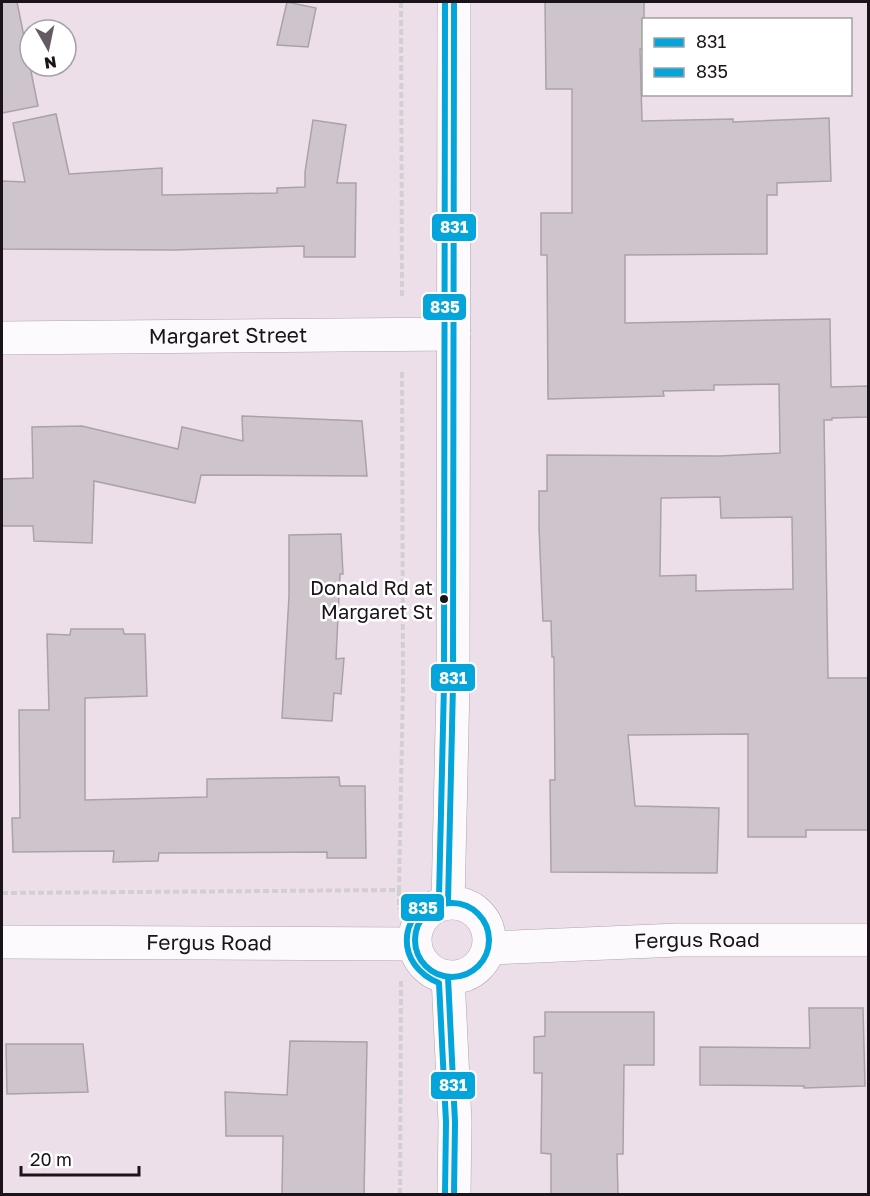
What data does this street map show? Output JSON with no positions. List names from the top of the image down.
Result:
{
  "streets": {
    "street": ["Margaret Street", "Fergus Road"]
  },
  "places": ["Donald Rd at Margaret St"],
  "lines": ["transit line 831", "transit line 835"],
  "legend": ["831", "835"],
  "scale_bar": "20 m",
  "north": "bottom"
}
